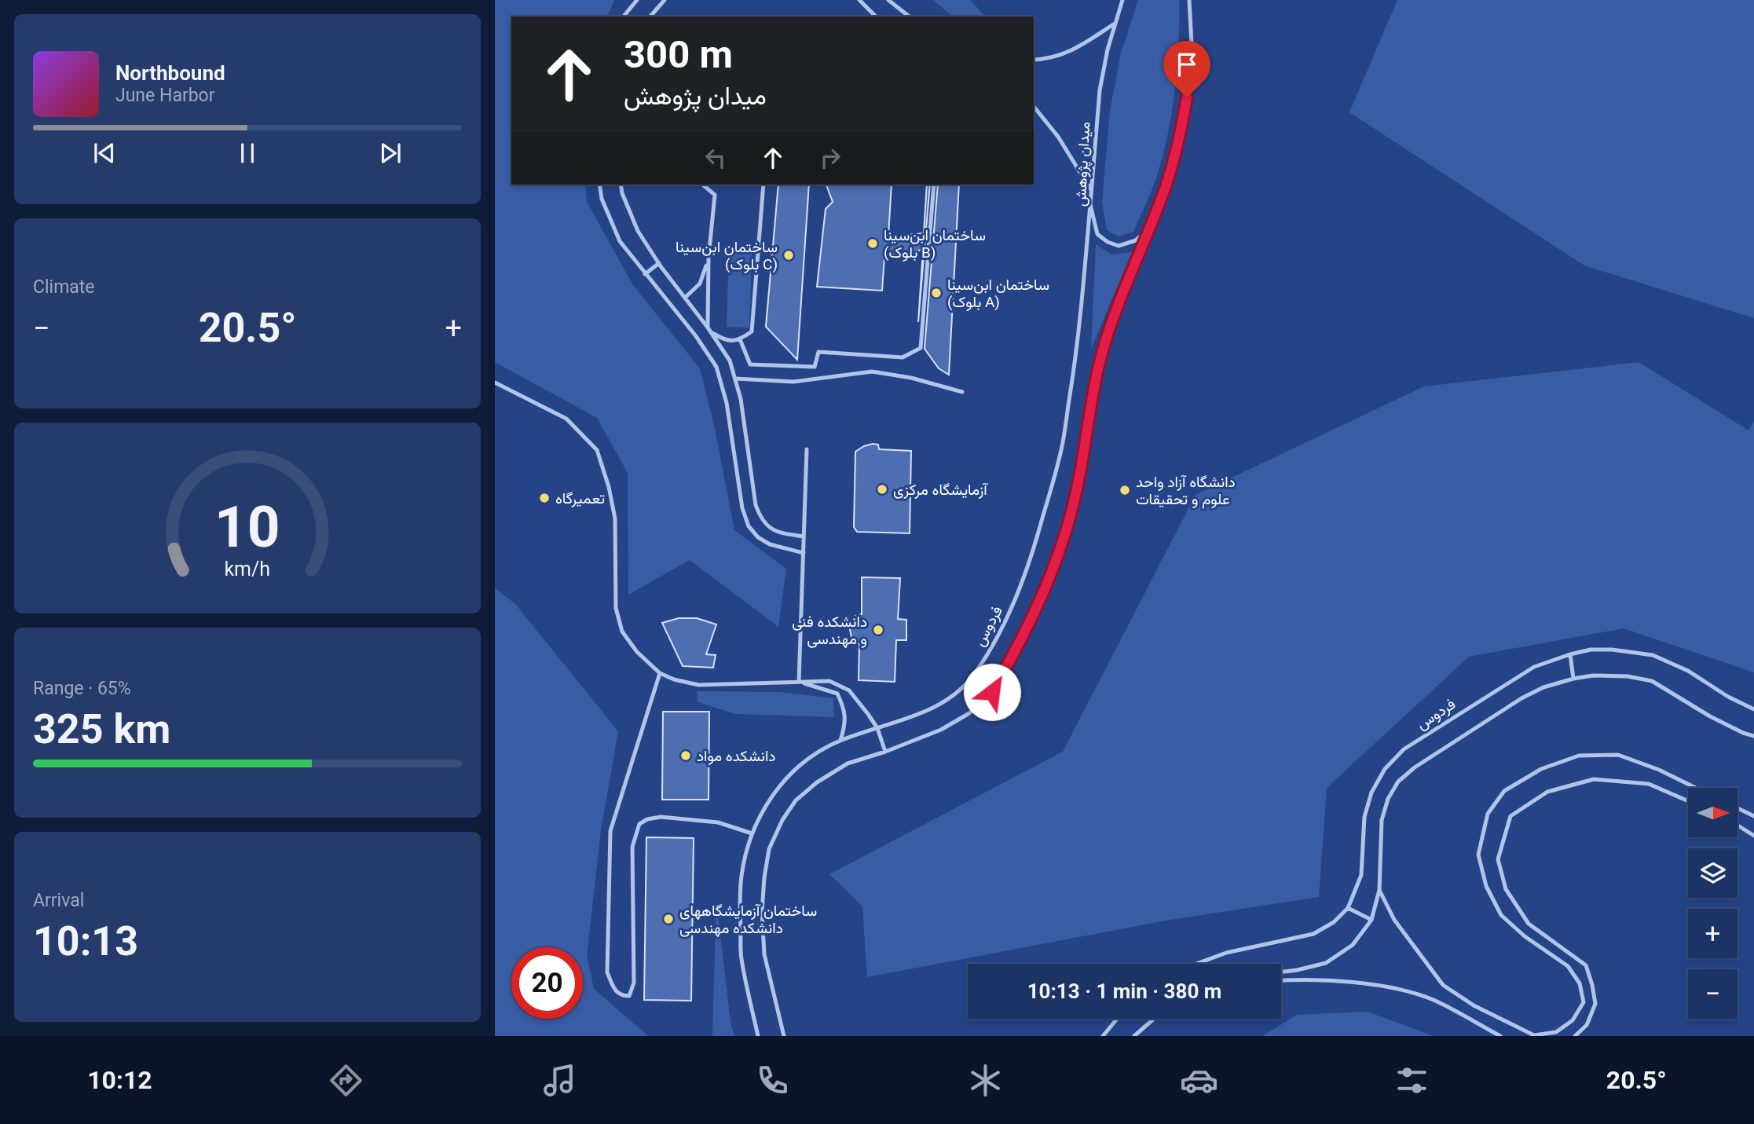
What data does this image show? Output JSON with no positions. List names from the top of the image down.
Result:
{
  "streets": {
    "lane": ["میدان پژوهش", "فردوس"]
  },
  "crossings": [
    ["میدان پژوهش", "فردوس"]
  ],
  "places": [
    "ساختمان ابن‌سینا (بلوک B)",
    "ساختمان ابن‌سینا (بلوک C)",
    "ساختمان ابن‌سینا (بلوک A)",
    "آزمایشگاه مرکزی",
    "دانشگاه آزاد واحد علوم و تحقیقات",
    "تعمیرگاه",
    "دانشکده فنی و مهندسی",
    "دانشکده مواد",
    "ساختمان آزمایشگاههای دانشکده مهندسی"
  ],
  "north": "right",
  "page": {
    "turn": ["300 m", "میدان پژوهش"],
    "song": ["Northbound", "June Harbor"],
    "tile": [
      "Climate",
      ["Range · 65%", "325 km"],
      ["Arrival", "10:13"]
    ],
    "heat": ["−", "20.5°", "+"],
    "map_buttons": ["+", "−"],
    "limit": "20",
    "trip": "10:13 · 1 min · 380 m",
    "tabs": ["10:12", "20.5°"],
    "gauge": ["10", "km/h"]
  }
}
